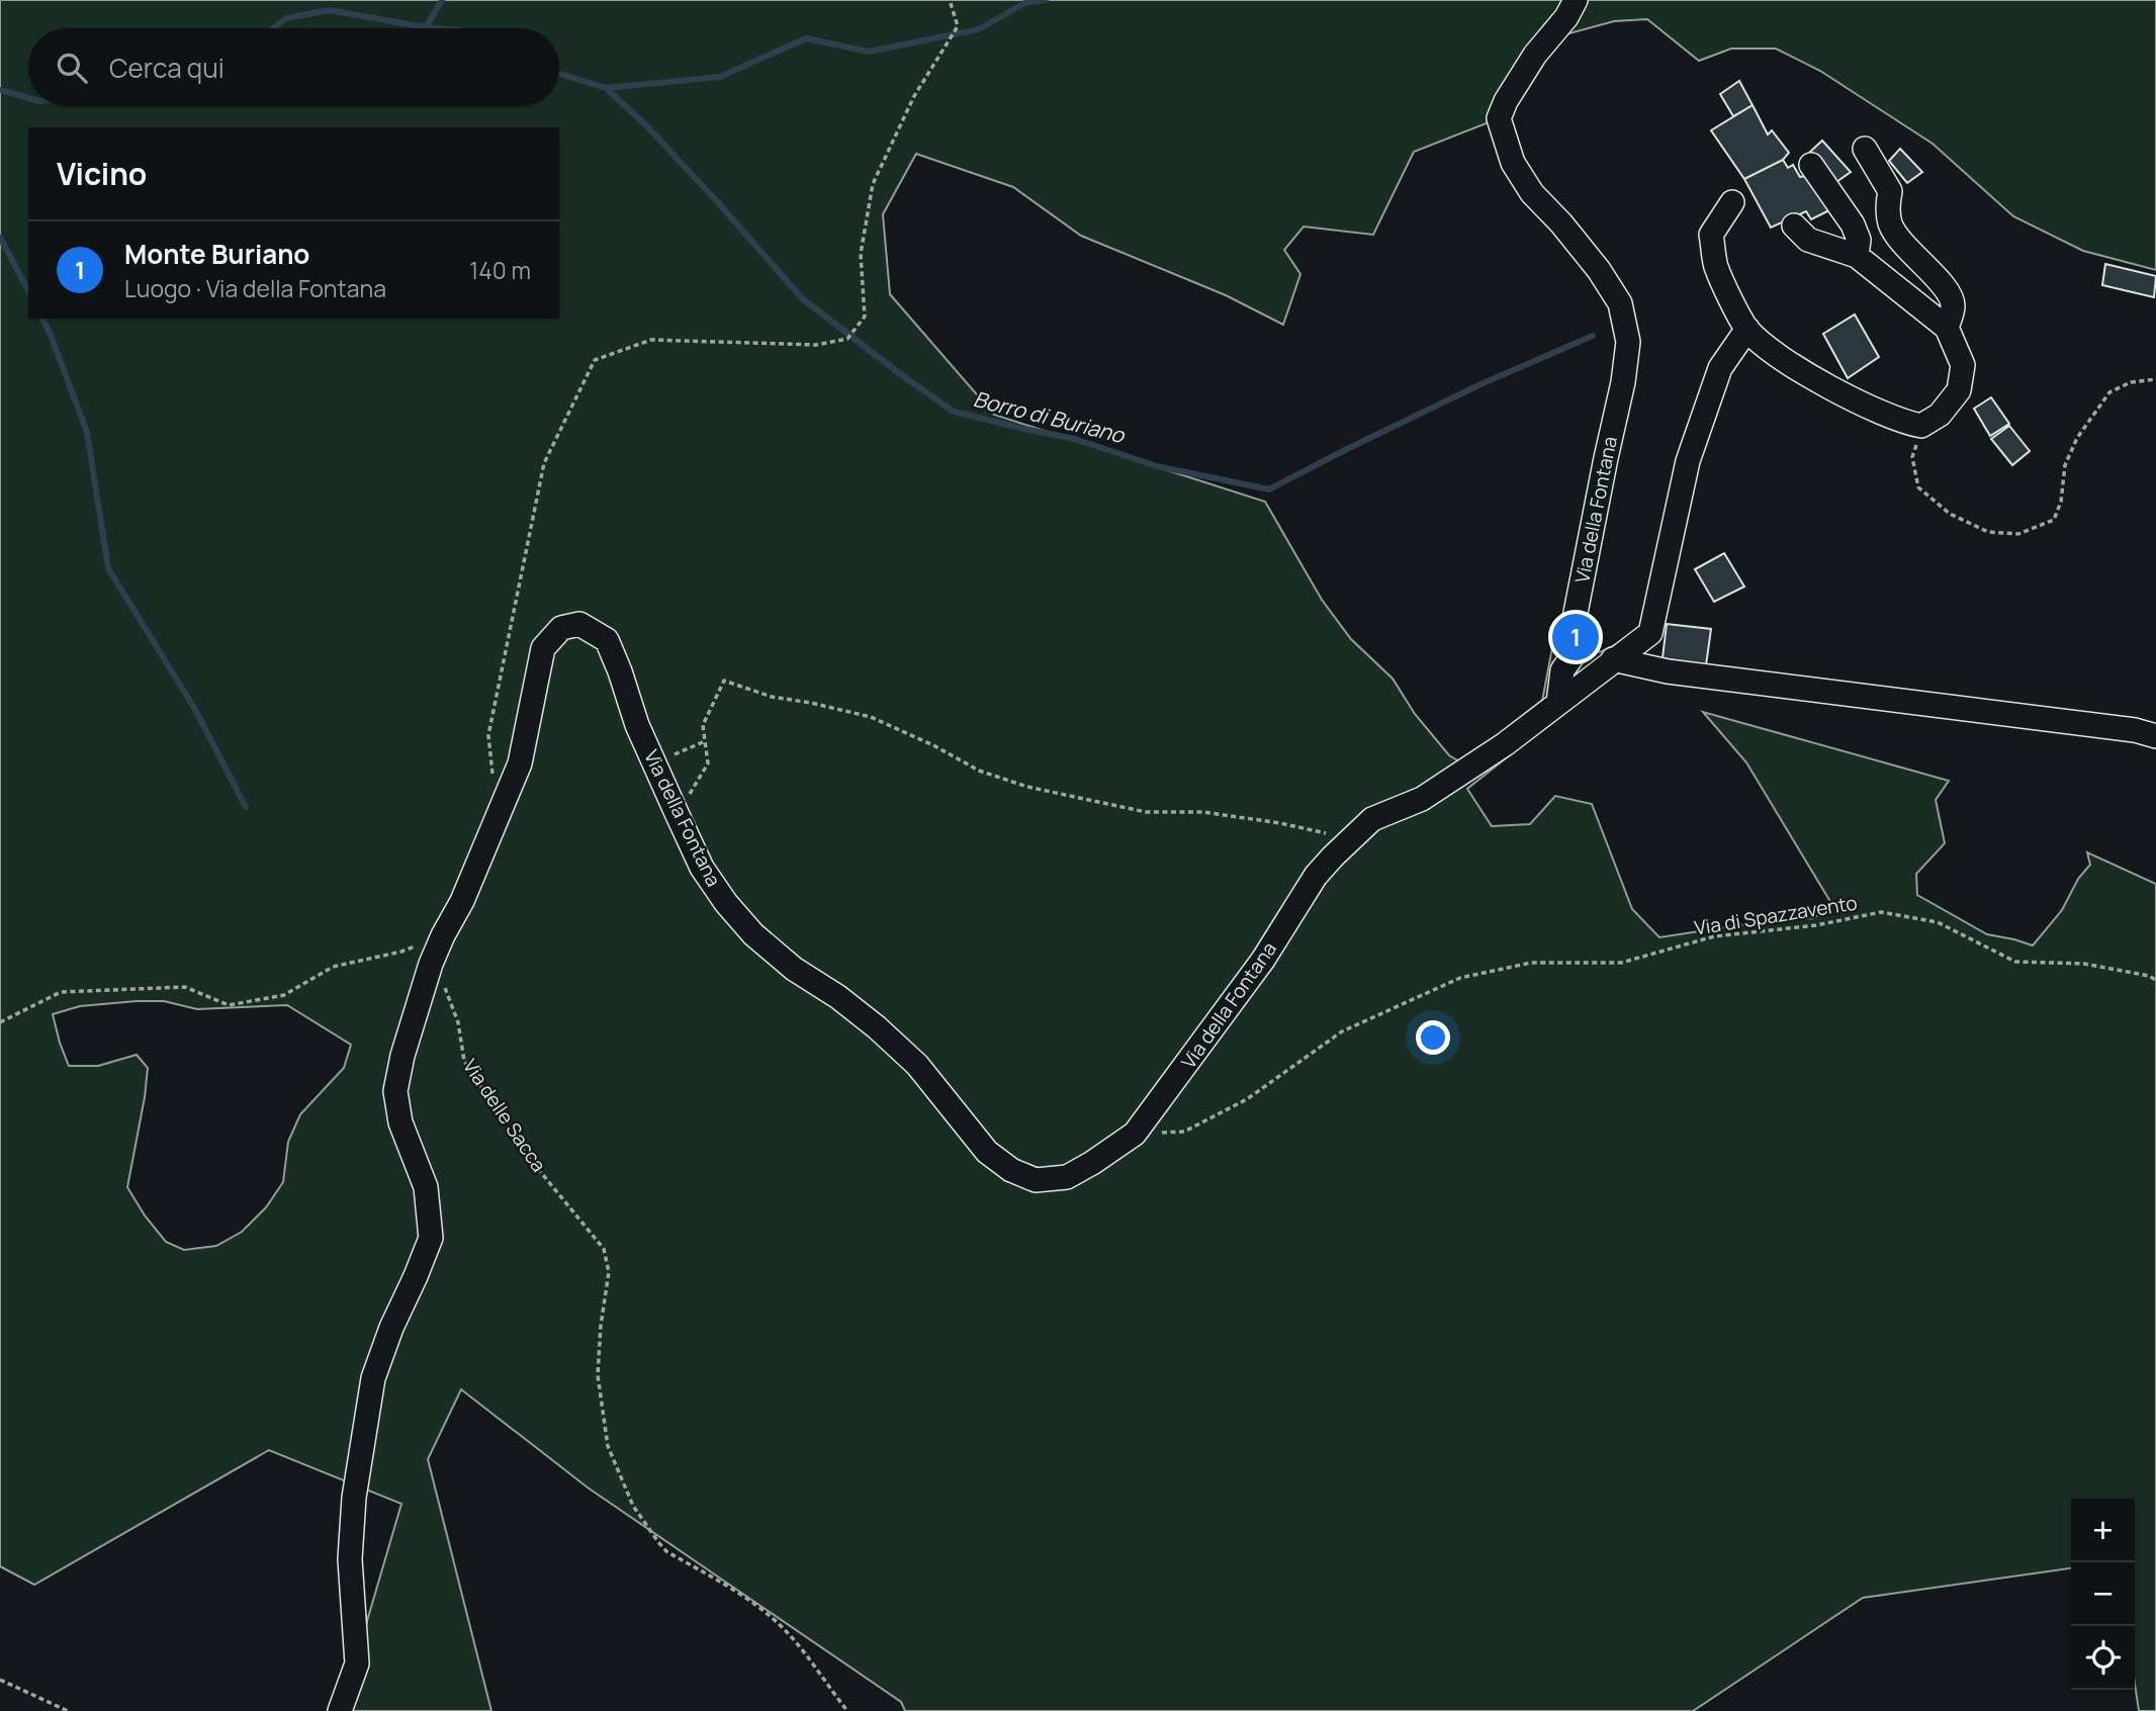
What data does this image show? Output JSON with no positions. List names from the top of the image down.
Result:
{
  "streets": {
    "street": ["Via della Fontana"],
    "path": ["Via di Spazzavento", "Via delle Sacca"]
  },
  "crossings": [
    ["Via della Fontana", "Via di Spazzavento"],
    ["Via della Fontana", "Via delle Sacca"]
  ],
  "water": ["Borro di Buriano"],
  "page": {
    "search": "Cerca qui",
    "heading": "Vicino",
    "list": [
      {
        "mark": "1",
        "name": "Monte Buriano",
        "note": "Luogo · Via della Fontana",
        "value": "140 m"
      }
    ],
    "pins": "1",
    "map_buttons": ["+", "−"]
  }
}
